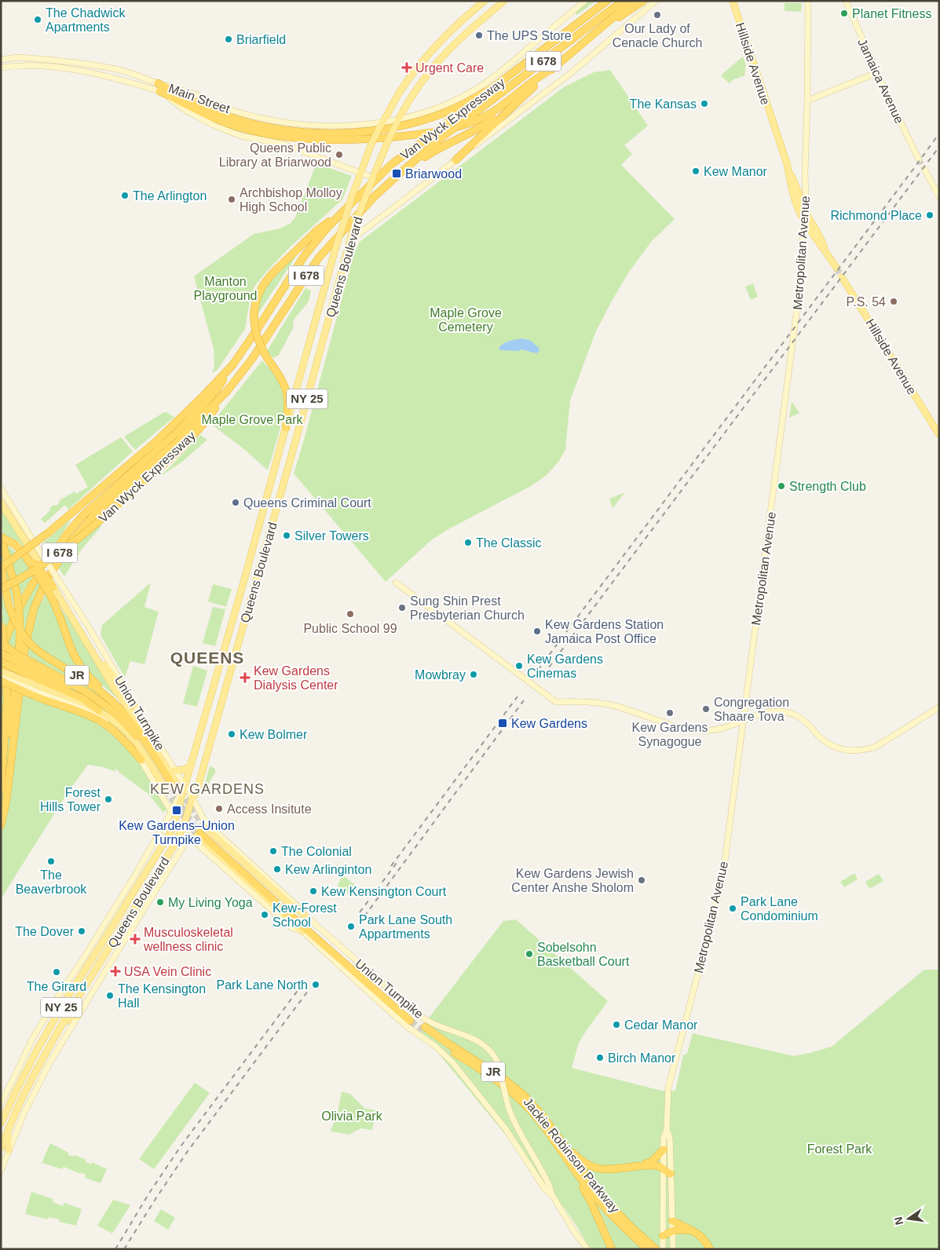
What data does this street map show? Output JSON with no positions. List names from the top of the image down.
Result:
{
  "streets": {
    "highway": [
      "I 678",
      "Van Wyck Expressway",
      "JR",
      "Jackie Robinson Parkway"
    ],
    "main road": [
      "Hillside Avenue",
      "Jamaica Avenue",
      "Main Street",
      "Metropolitan Avenue",
      "Queens Boulevard",
      "NY 25",
      "Union Turnpike"
    ]
  },
  "crossings": [
    ["Hillside Avenue", "Metropolitan Avenue"],
    ["Main Street", "Queens Boulevard"],
    ["Queens Boulevard", "Union Turnpike"],
    ["JR", "Union Turnpike"]
  ],
  "districts": ["QUEENS", "KEW GARDENS"],
  "parks": [
    "Manton Playground",
    "Maple Grove Cemetery",
    "Maple Grove Park",
    "Olivia Park",
    "Forest Park"
  ],
  "places": {
    "other": [
      "Planet Fitness",
      "Our Lady of Cenacle Church",
      "The Chadwick Apartments",
      "The UPS Store",
      "Briarfield",
      "The Kansas",
      "Queens Public Library at Briarwood",
      "Kew Manor",
      "The Arlington",
      "Archbishop Molloy High School",
      "Richmond Place",
      "P.S. 54",
      "Strength Club",
      "Queens Criminal Court",
      "Silver Towers",
      "The Classic",
      "Sung Shin Prest Presbyterian Church",
      "Public School 99",
      "Kew Gardens Station Jamaica Post Office",
      "Kew Gardens Cinemas",
      "Mowbray",
      "Congregation Shaare Tova",
      "Kew Gardens Synagogue",
      "Kew Bolmer",
      "Forest Hills Tower",
      "Access Insitute",
      "The Colonial",
      "The Beaverbrook",
      "Kew Arlinginton",
      "Kew Gardens Jewish Center Anshe Sholom",
      "Kew Kensington Court",
      "My Living Yoga",
      "Park Lane Condominium",
      "Kew-Forest School",
      "Park Lane South Appartments",
      "The Dover",
      "Sobelsohn Basketball Court",
      "The Girard",
      "Park Lane North",
      "The Kensington Hall",
      "Cedar Manor",
      "Birch Manor"
    ],
    "health": [
      "Urgent Care",
      "Kew Gardens Dialysis Center",
      "Musculoskeletal wellness clinic",
      "USA Vein Clinic"
    ],
    "transit": ["Briarwood", "Kew Gardens", "Kew Gardens–Union Turnpike"]
  },
  "north": "left"
}
